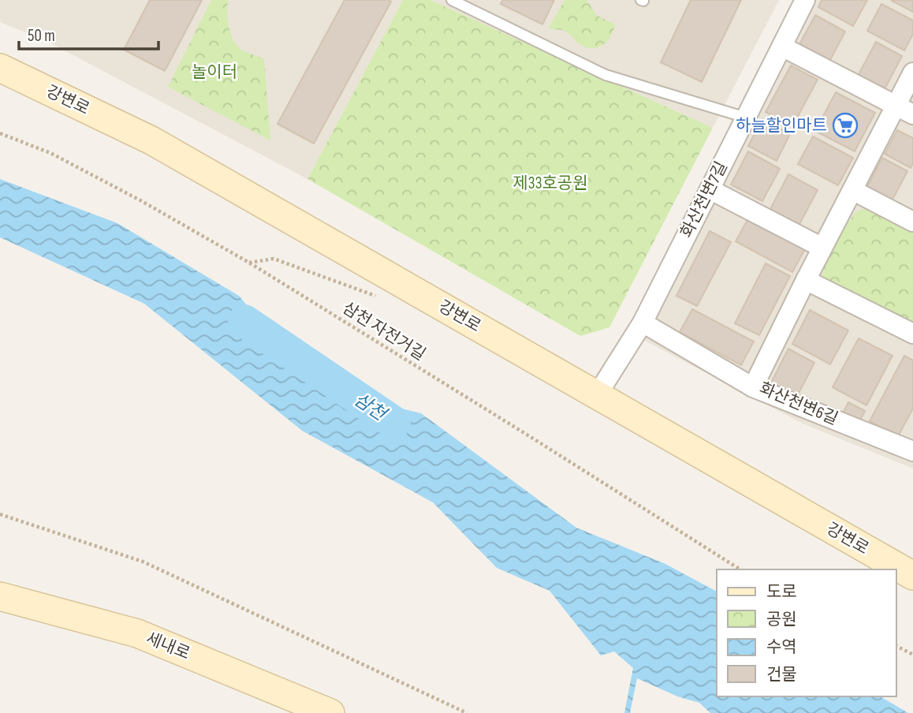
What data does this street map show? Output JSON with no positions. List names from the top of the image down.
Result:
{
  "streets": {
    "street": [
      "강변로",
      "화산천변7길",
      "화산천변6길",
      "세내로"
    ],
    "path": ["삼천 자전거길"]
  },
  "crossings": [
    ["강변로", "화산천변7길"]
  ],
  "water": ["삼천"],
  "parks": ["놀이터", "제33호공원"],
  "places": {
    "supermarket": ["하늘할인마트"]
  },
  "legend": [
    "도로",
    "공원",
    "수역",
    "건물"
  ],
  "scale_bar": "50 m"
}
